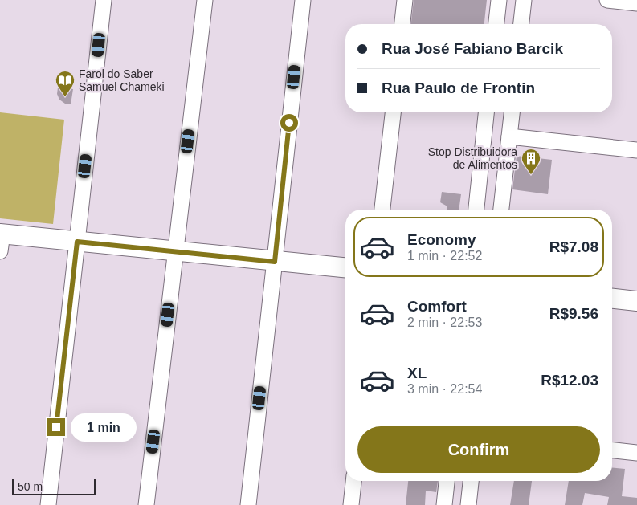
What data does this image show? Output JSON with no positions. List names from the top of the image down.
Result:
{
  "places": {
    "library": ["Farol do Saber Samuel Chameki"],
    "building": ["Stop Distribuidora de Alimentos"]
  },
  "scale_bar": "50 m",
  "page": {
    "banner": ["Rua José Fabiano Barcik", "Rua Paulo de Frontin"],
    "list": [
      {
        "name": "Economy",
        "note": "1 min · 22:52",
        "value": "R$7.08"
      },
      {
        "name": "Comfort",
        "note": "2 min · 22:53",
        "value": "R$9.56"
      },
      {
        "name": "XL",
        "note": "3 min · 22:54",
        "value": "R$12.03"
      }
    ],
    "bubble": "1 min",
    "buttons": "Confirm",
    "scale": "50 m"
  }
}
